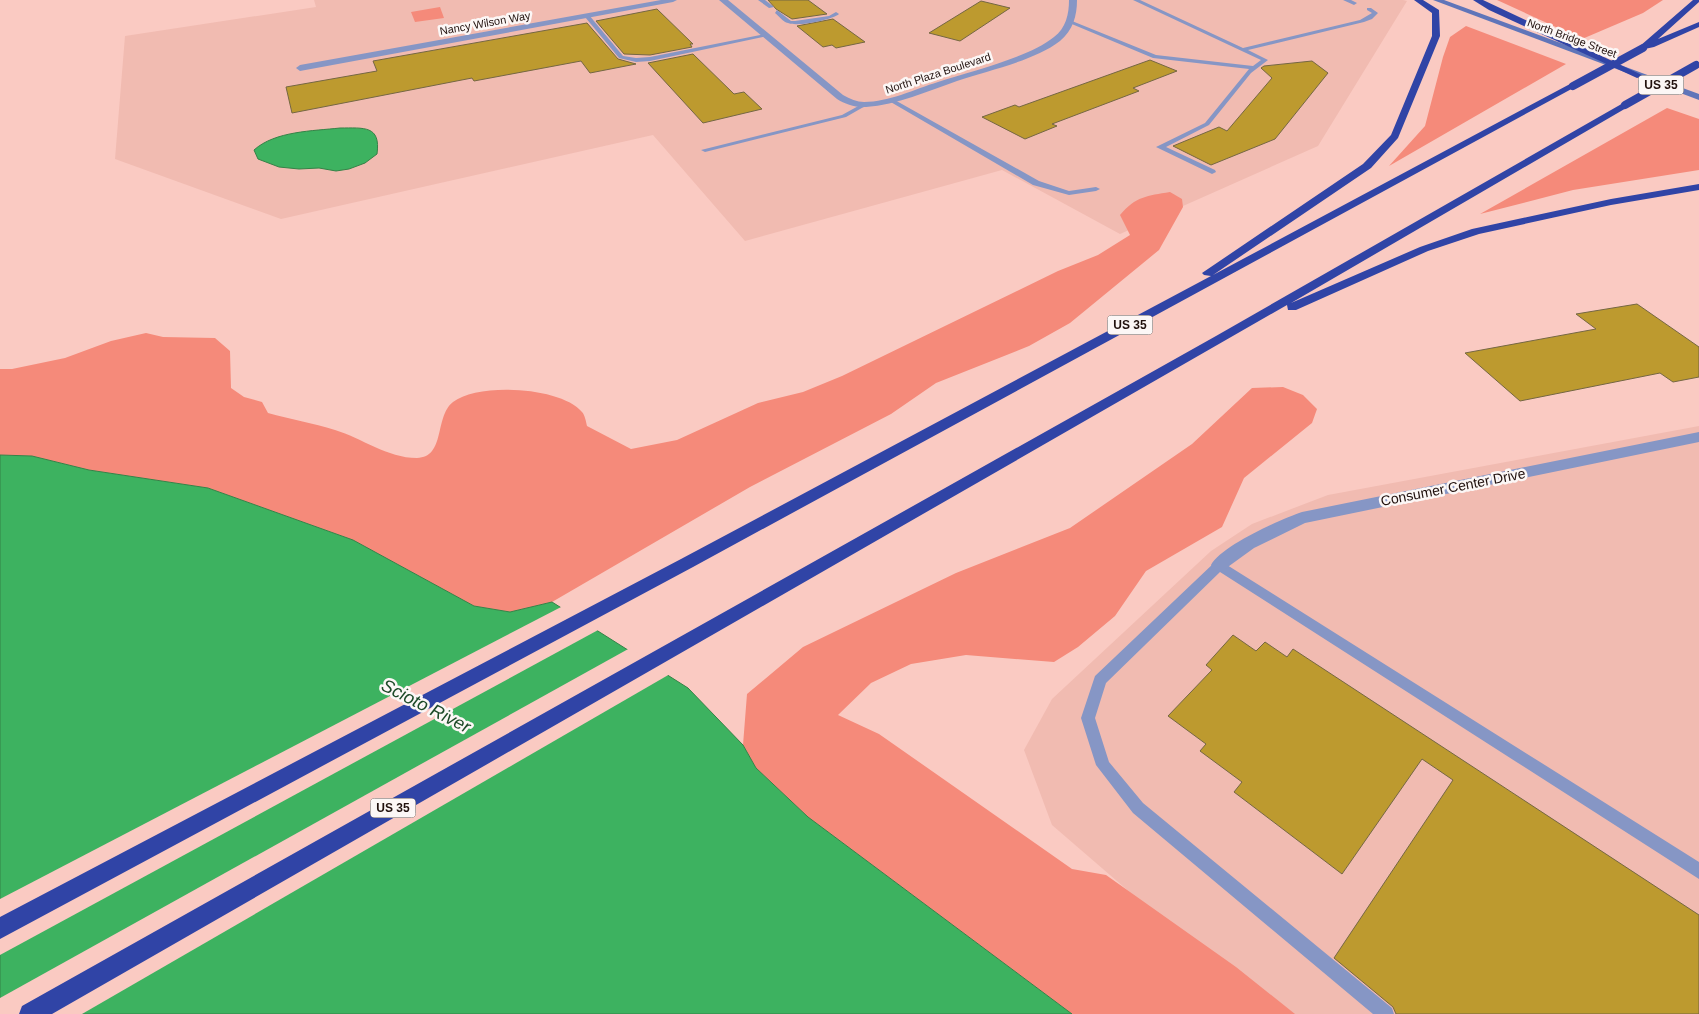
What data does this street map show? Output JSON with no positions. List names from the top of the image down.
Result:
{
  "streets": {
    "highway": ["US 35"],
    "main road": ["North Bridge Street"],
    "street": ["Nancy Wilson Way", "North Plaza Boulevard", "Consumer Center Drive"]
  },
  "water": ["Scioto River"]
}
